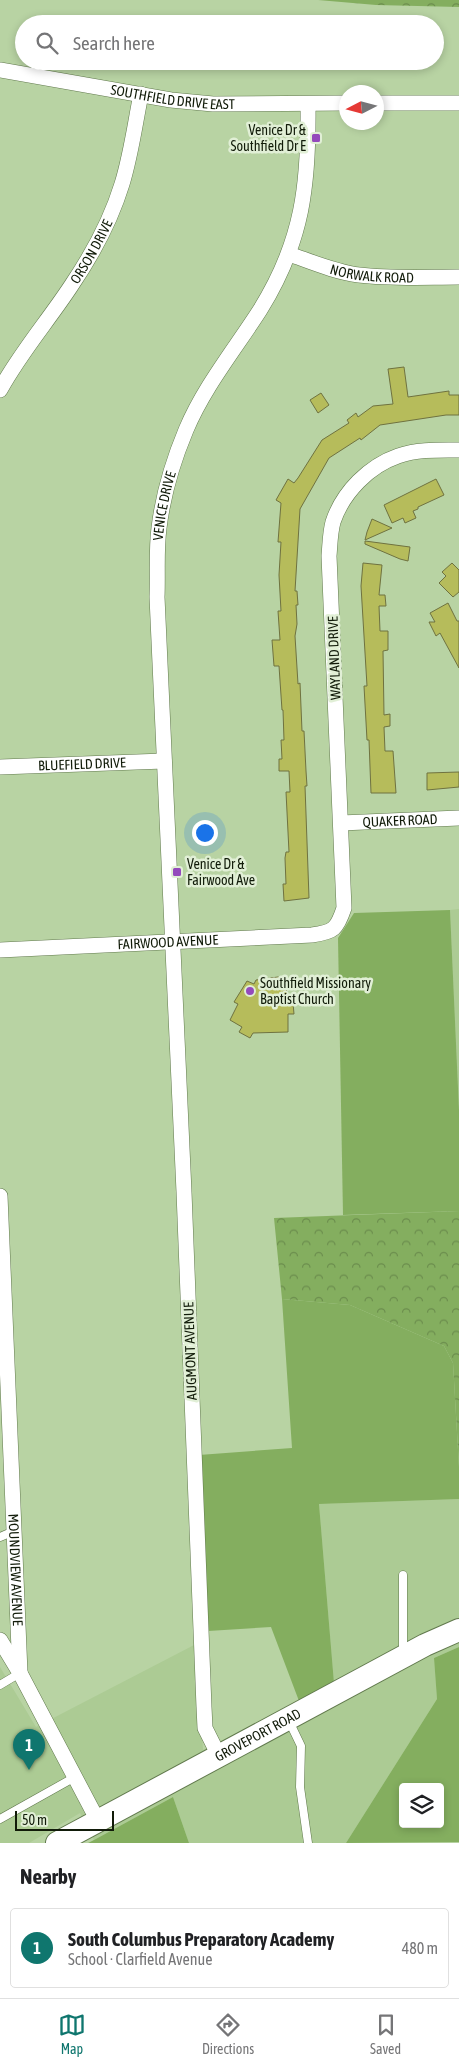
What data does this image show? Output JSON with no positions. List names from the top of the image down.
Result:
{
  "streets": {
    "main road": ["GROVEPORT ROAD"],
    "street": [
      "SOUTHFIELD DRIVE EAST",
      "ORSON DRIVE",
      "NORWALK ROAD",
      "VENICE DRIVE",
      "WAYLAND DRIVE",
      "BLUEFIELD DRIVE",
      "QUAKER ROAD",
      "FAIRWOOD AVENUE",
      "AUGMONT AVENUE",
      "MOUNDVIEW AVENUE"
    ]
  },
  "crossings": [
    ["SOUTHFIELD DRIVE EAST", "ORSON DRIVE"],
    ["SOUTHFIELD DRIVE EAST", "VENICE DRIVE"],
    ["NORWALK ROAD", "VENICE DRIVE"],
    ["VENICE DRIVE", "BLUEFIELD DRIVE"],
    ["VENICE DRIVE", "FAIRWOOD AVENUE"],
    ["VENICE DRIVE", "AUGMONT AVENUE"],
    ["WAYLAND DRIVE", "QUAKER ROAD"],
    ["WAYLAND DRIVE", "FAIRWOOD AVENUE"],
    ["FAIRWOOD AVENUE", "AUGMONT AVENUE"],
    ["AUGMONT AVENUE", "GROVEPORT ROAD"]
  ],
  "places": {
    "transit": ["Venice Dr & Southfield Dr E", "Venice Dr & Fairwood Ave"],
    "other": ["Southfield Missionary Baptist Church"]
  },
  "scale_bar": "50 m",
  "north": "left",
  "page": {
    "search": "Search here",
    "pins": "1",
    "scale": "50 m",
    "heading": "Nearby",
    "list": [
      {
        "mark": "1",
        "name": "South Columbus Preparatory Academy",
        "note": "School · Clarfield Avenue",
        "value": "480 m"
      }
    ],
    "nav": ["Map", "Directions", "Saved"]
  }
}
